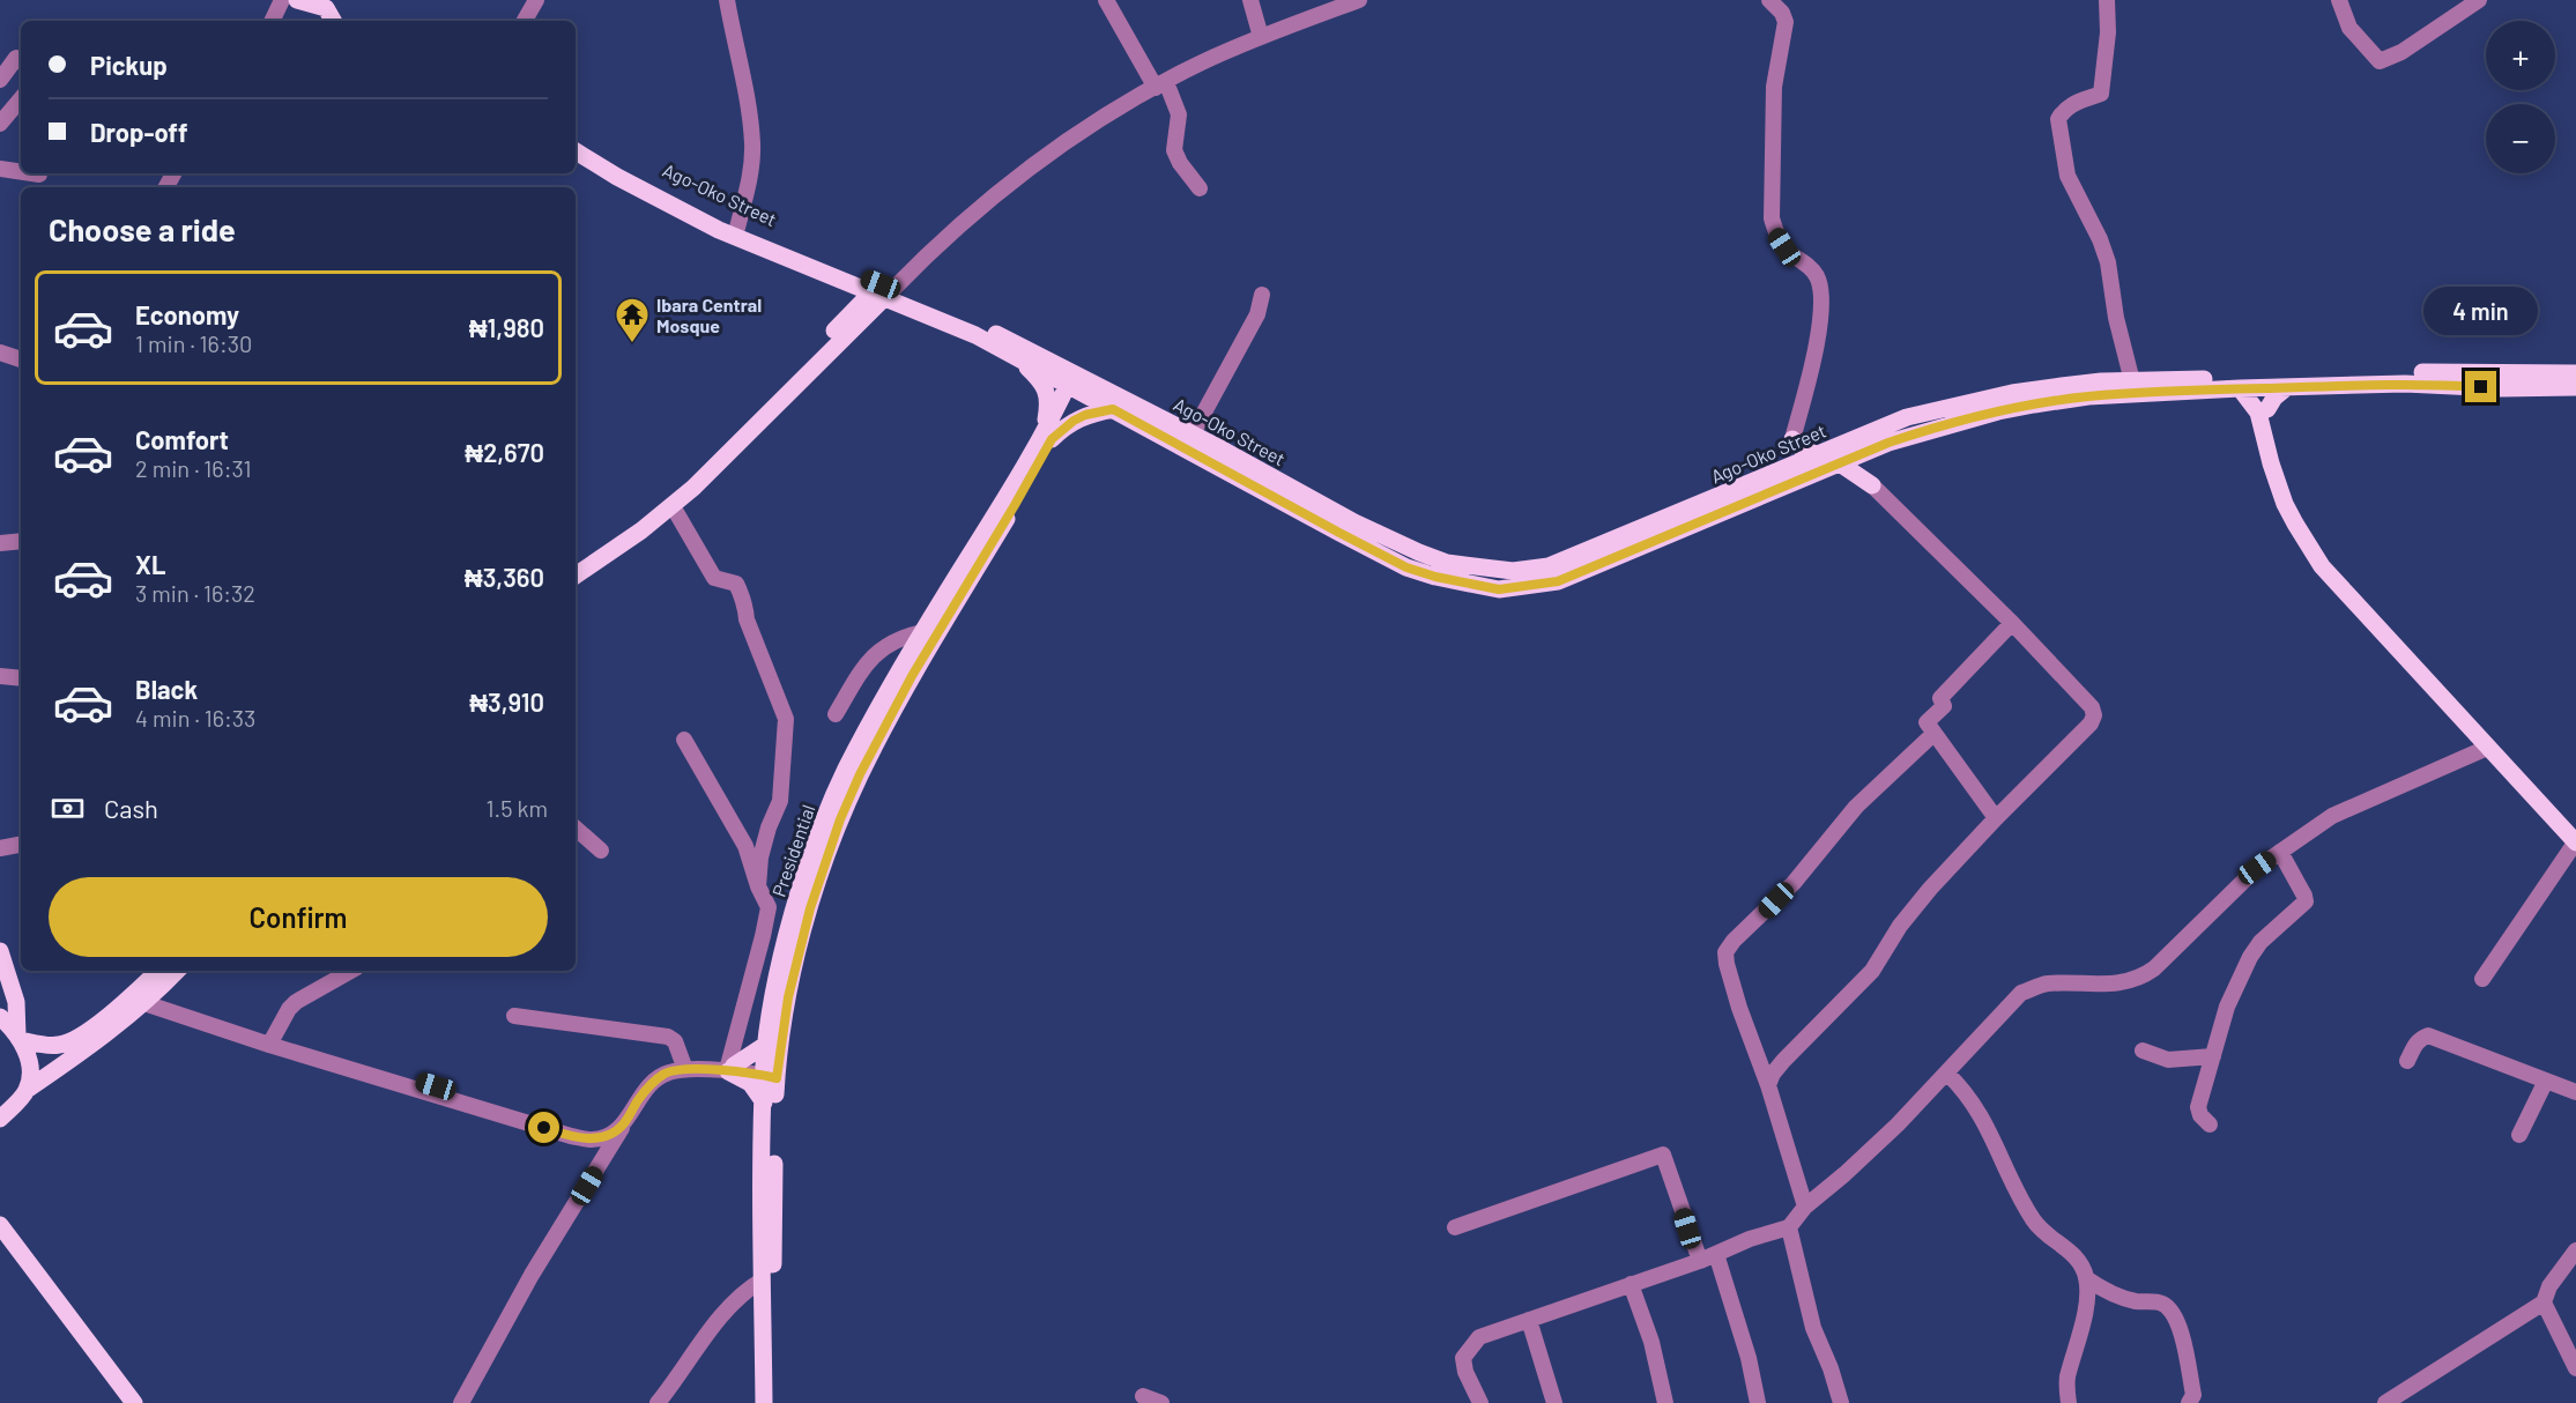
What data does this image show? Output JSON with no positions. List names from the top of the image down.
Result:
{
  "streets": {
    "main road": ["Ago-Oko Street", "Presidential"]
  },
  "crossings": [
    ["Ago-Oko Street", "Presidential"]
  ],
  "places": {
    "temple": ["Ibara Central Mosque"]
  },
  "page": {
    "map_buttons": ["+", "−"],
    "banner": ["Pickup", "Drop-off"],
    "heading": "Choose a ride",
    "list": [
      {
        "name": "Economy",
        "note": "1 min · 16:30",
        "value": "₦1,980"
      },
      {
        "name": "Comfort",
        "note": "2 min · 16:31",
        "value": "₦2,670"
      },
      {
        "name": "XL",
        "note": "3 min · 16:32",
        "value": "₦3,360"
      },
      {
        "name": "Black",
        "note": "4 min · 16:33",
        "value": "₦3,910"
      }
    ],
    "bubble": "4 min",
    "pay": ["Cash", "1.5 km"],
    "buttons": "Confirm"
  }
}
